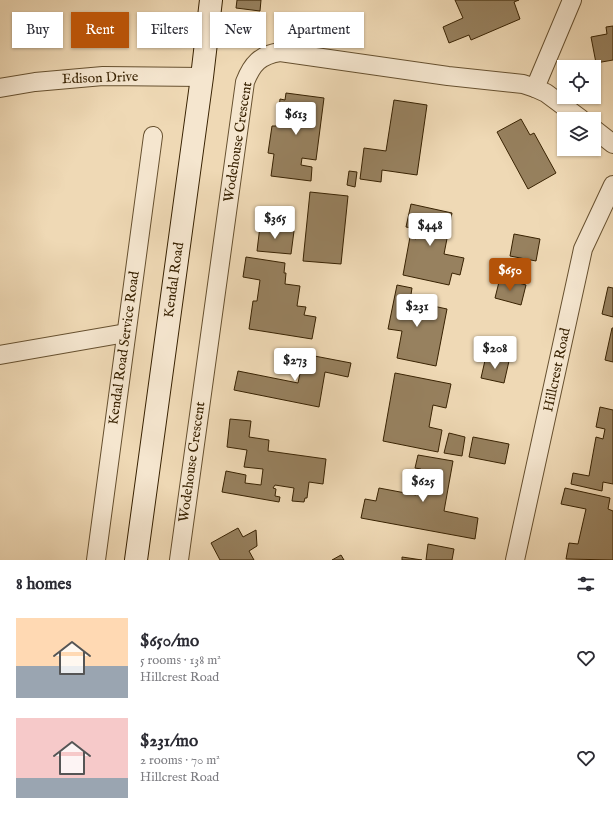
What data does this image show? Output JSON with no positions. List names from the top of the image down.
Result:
{
  "streets": {
    "main road": ["Kendal Road"],
    "street": [
      "Edison Drive",
      "Wodehouse Crescent",
      "Kendal Road Service Road",
      "Hillcrest Road"
    ]
  },
  "crossings": [
    ["Edison Drive", "Kendal Road"]
  ],
  "page": {
    "chip": [
      "Buy",
      "Rent",
      "Filters",
      "New",
      "Apartment"
    ],
    "price": [
      "$613",
      "$365",
      "$448",
      "$650",
      "$231",
      "$208",
      "$273",
      "$625"
    ],
    "heading": "8 homes",
    "list": [
      {
        "name": "$650/mo",
        "note": "5 rooms · 138 m² · Hillcrest Road"
      },
      {
        "name": "$231/mo",
        "note": "2 rooms · 70 m² · Hillcrest Road"
      }
    ]
  }
}
